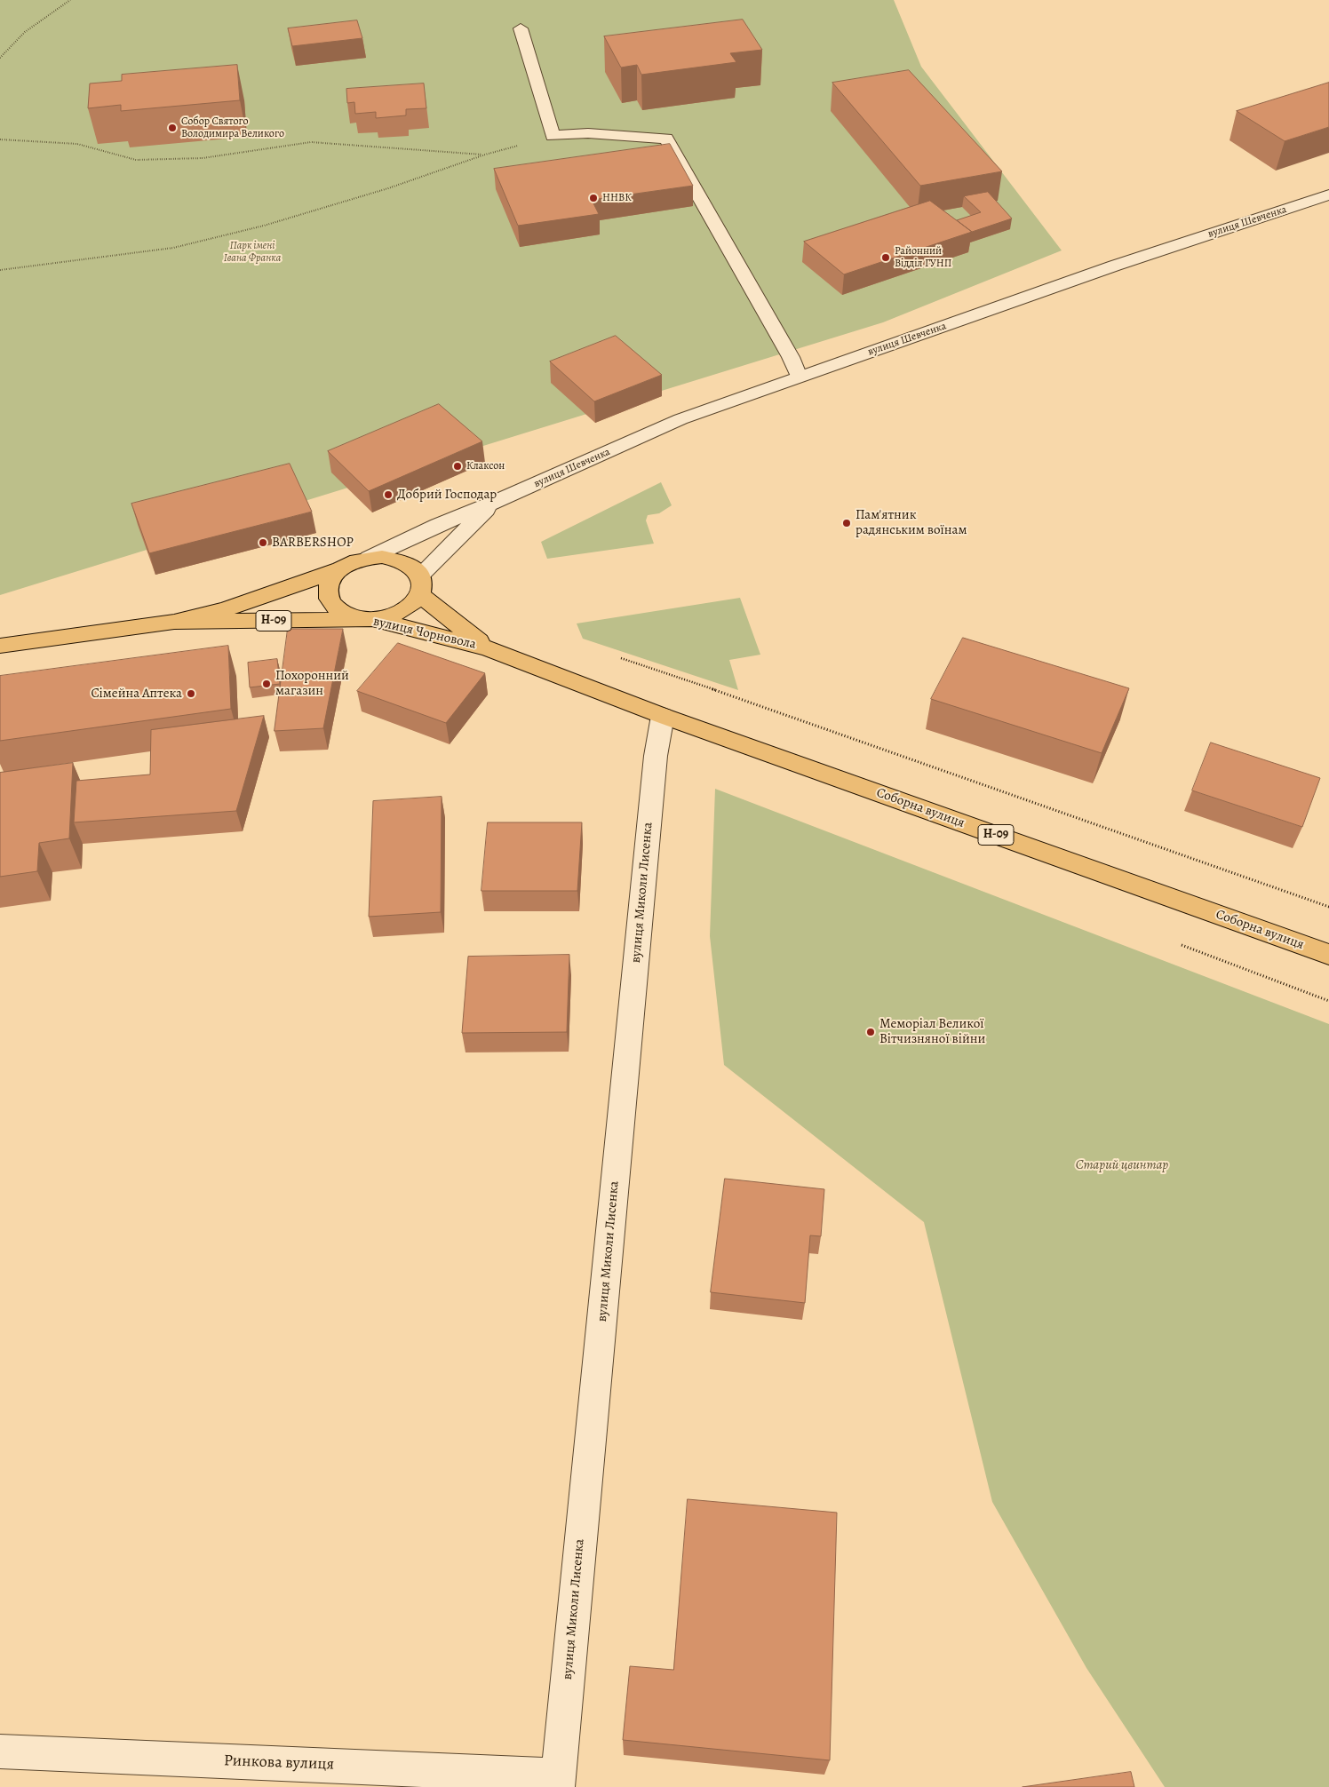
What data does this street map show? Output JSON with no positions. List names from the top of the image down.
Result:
{
  "streets": {
    "main road": ["Н-09", "вулиця Чорновола", "Соборна вулиця"],
    "street": ["вулиця Шевченка", "вулиця Миколи Лисенка", "Ринкова вулиця"]
  },
  "crossings": [
    ["вулиця Шевченка", "Н-09"],
    ["вулиця Шевченка", "вулиця Чорновола"],
    ["Н-09", "вулиця Чорновола"],
    ["вулиця Чорновола", "Соборна вулиця"],
    ["вулиця Чорновола", "вулиця Миколи Лисенка"],
    ["Соборна вулиця", "вулиця Миколи Лисенка"],
    ["вулиця Миколи Лисенка", "Ринкова вулиця"]
  ],
  "parks": ["Парк імені Івана Франка", "Старий цвинтар"],
  "places": [
    "Собор Святого Володимира Великого",
    "ННВК",
    "Районний Відділ ГУНП",
    "Клаксон",
    "Добрий Господар",
    "Пам'ятник радянським воїнам",
    "BARBERSHOP",
    "Похоронний магазин",
    "Сімейна Аптека",
    "Меморіал Великої Вітчизняної війни"
  ]
}
